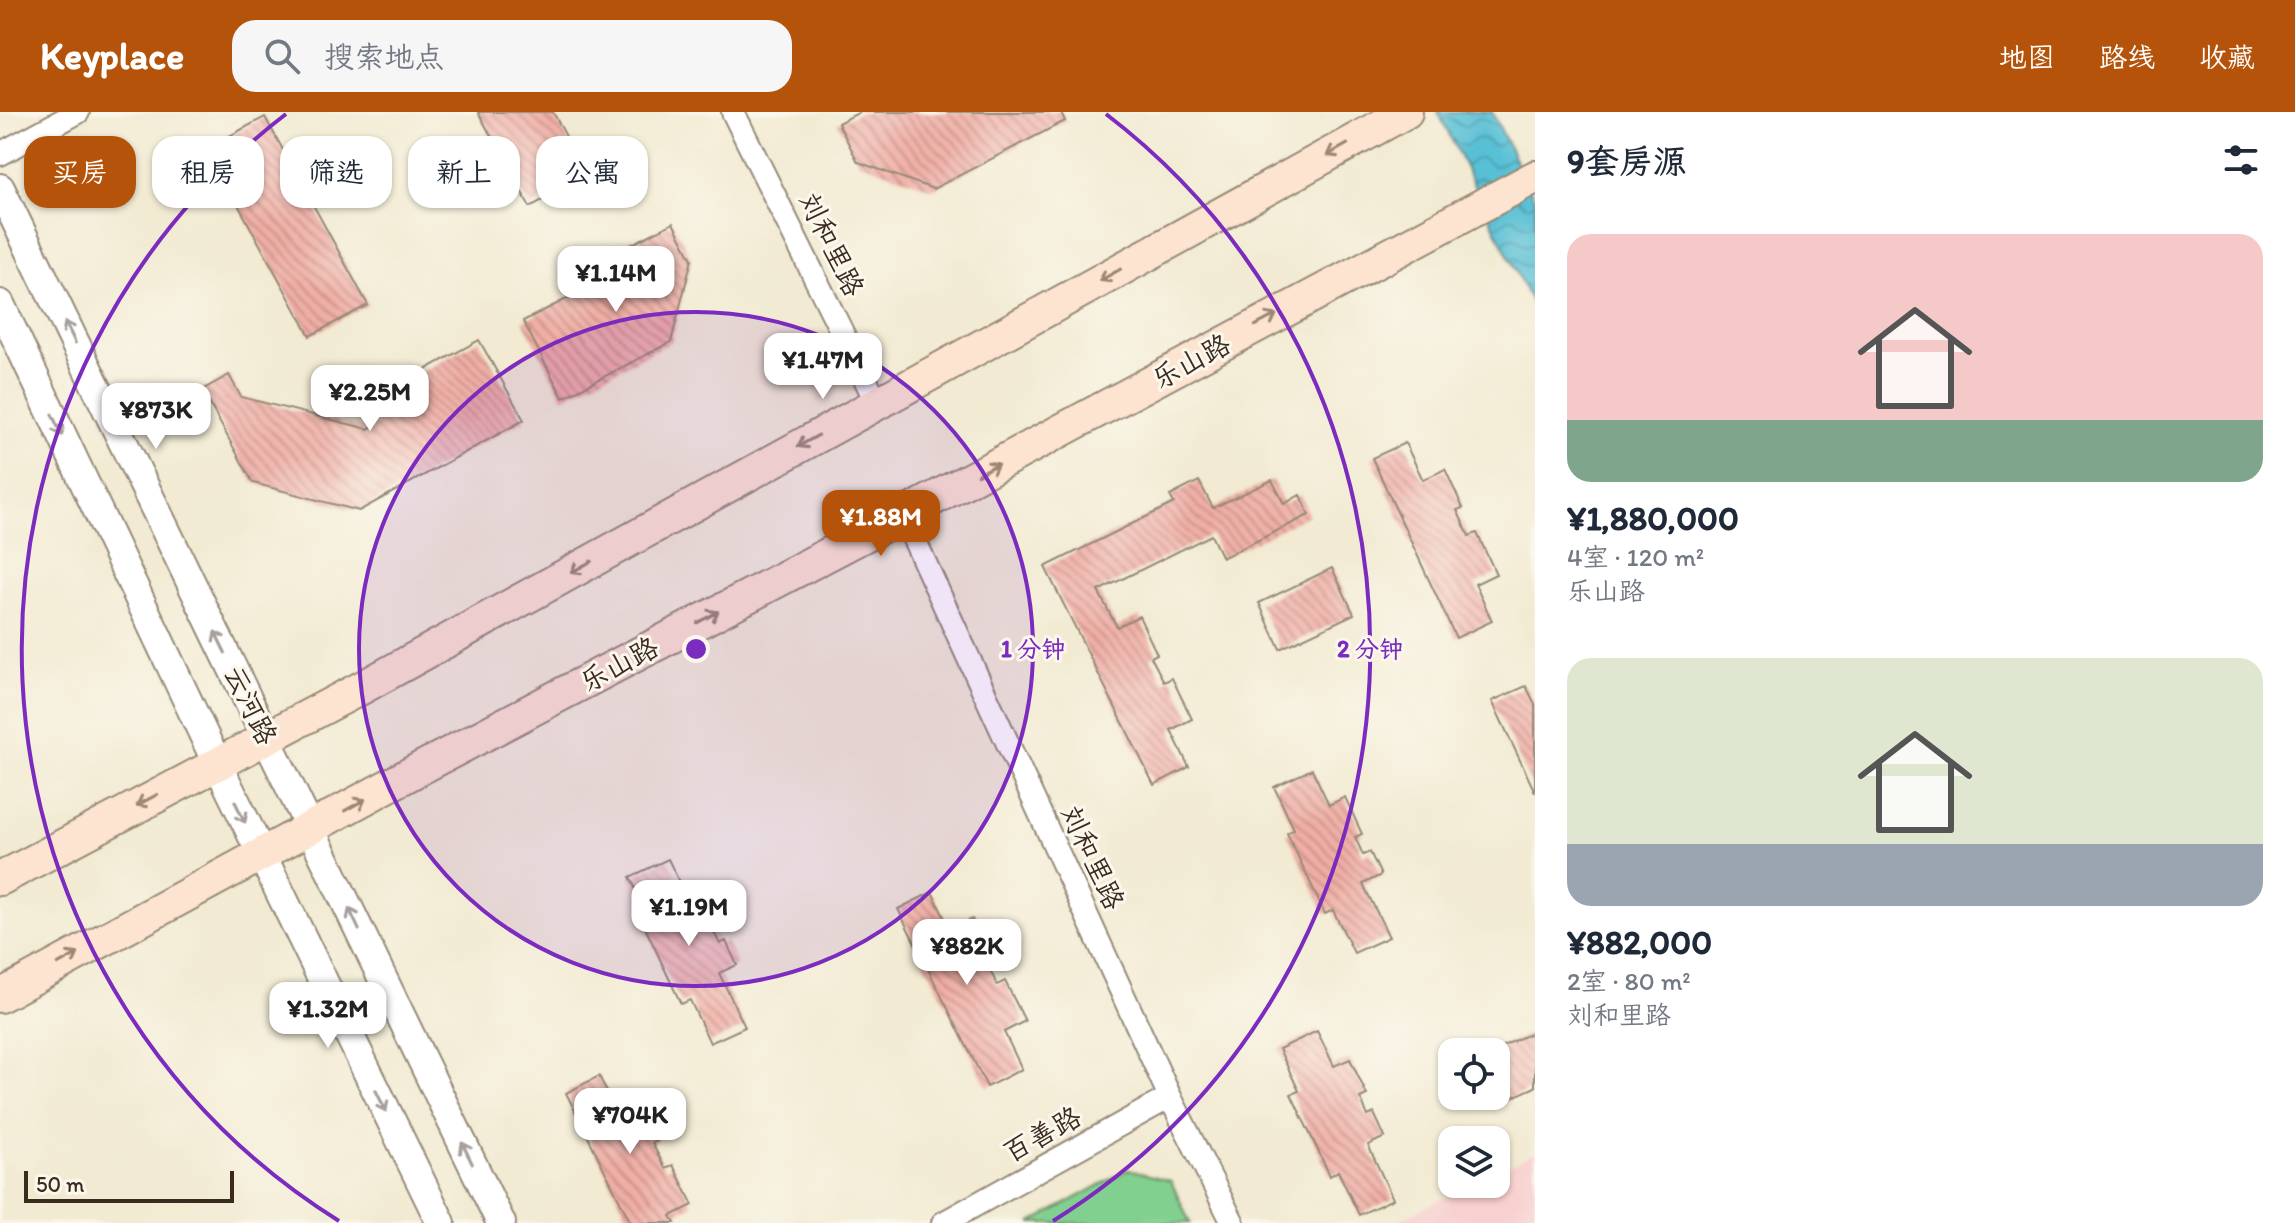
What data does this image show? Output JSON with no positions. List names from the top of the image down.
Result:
{
  "streets": {
    "main road": ["乐山路"],
    "street": ["刘和里路", "云河路", "百善路"]
  },
  "crossings": [
    ["刘和里路", "乐山路"],
    ["刘和里路", "百善路"],
    ["乐山路", "云河路"]
  ],
  "scale_bar": "50 m",
  "page": {
    "header": "Keyplace",
    "search": "搜索地点",
    "nav": ["地图", "路线", "收藏"],
    "heading": "9套房源",
    "chip": [
      "买房",
      "租房",
      "筛选",
      "新上",
      "公寓"
    ],
    "list": [
      {
        "name": "¥1,880,000",
        "note": "4室 · 120 m² · 乐山路"
      },
      {
        "name": "¥882,000",
        "note": "2室 · 80 m² · 刘和里路"
      }
    ],
    "price": [
      "¥1.14M",
      "¥1.47M",
      "¥2.25M",
      "¥873K",
      "¥1.88M",
      "¥1.19M",
      "¥882K",
      "¥1.32M",
      "¥704K"
    ],
    "scale": "50 m"
  },
  "rings": ["1 分钟", "2 分钟"]
}
